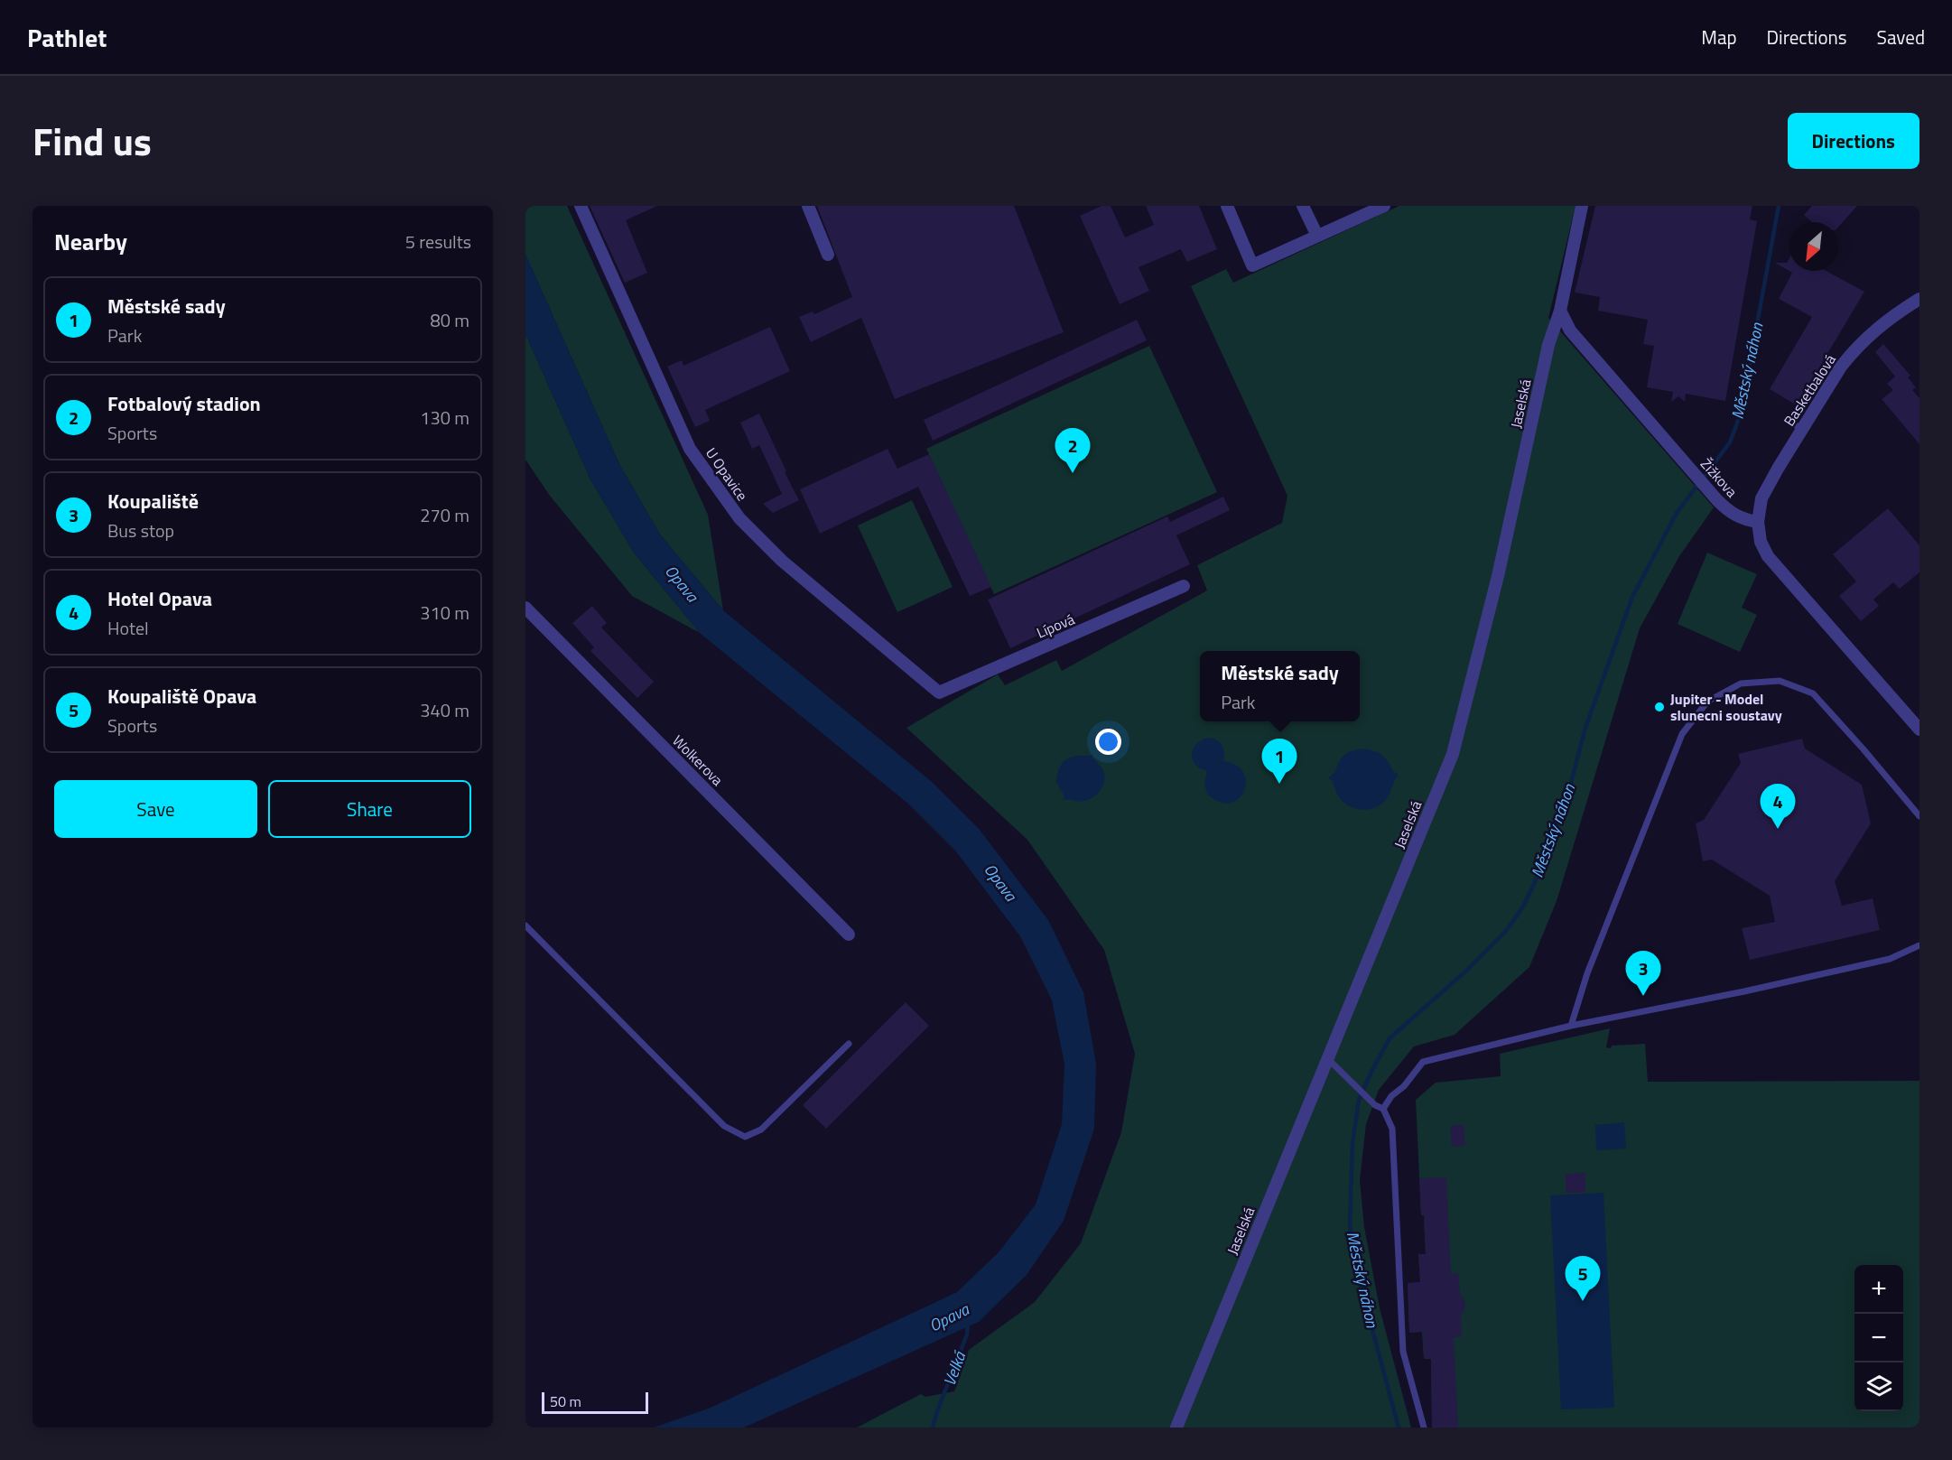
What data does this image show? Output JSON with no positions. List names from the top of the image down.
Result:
{
  "streets": {
    "street": [
      "Basketbalová",
      "Jaselská",
      "U Opavice",
      "Žižkova",
      "Lípová",
      "Wolkerova"
    ]
  },
  "crossings": [
    ["Basketbalová", "Žižkova"],
    ["Jaselská", "Žižkova"],
    ["U Opavice", "Lípová"]
  ],
  "water": ["Městský náhon", "Opava", "Velká"],
  "places": ["Jupiter - Model slunecni soustavy"],
  "scale_bar": "50 m",
  "north": "bottom left",
  "page": {
    "header": "Pathlet",
    "nav": ["Map", "Directions", "Saved"],
    "title": "Find us",
    "buttons": [
      "Directions",
      ["Save", "Share"]
    ],
    "heading": ["Nearby", "5 results"],
    "list": [
      {
        "mark": "1",
        "name": "Městské sady",
        "note": "Park",
        "value": "80 m"
      },
      {
        "mark": "2",
        "name": "Fotbalový stadion",
        "note": "Sports",
        "value": "130 m"
      },
      {
        "mark": "3",
        "name": "Koupaliště",
        "note": "Bus stop",
        "value": "270 m"
      },
      {
        "mark": "4",
        "name": "Hotel Opava",
        "note": "Hotel",
        "value": "310 m"
      },
      {
        "mark": "5",
        "name": "Koupaliště Opava",
        "note": "Sports",
        "value": "340 m"
      }
    ],
    "pins": [
      "2",
      "1",
      "4",
      "3",
      "5"
    ],
    "popup": ["Městské sady", "Park"],
    "map_buttons": ["+", "−"],
    "scale": "50 m"
  }
}
